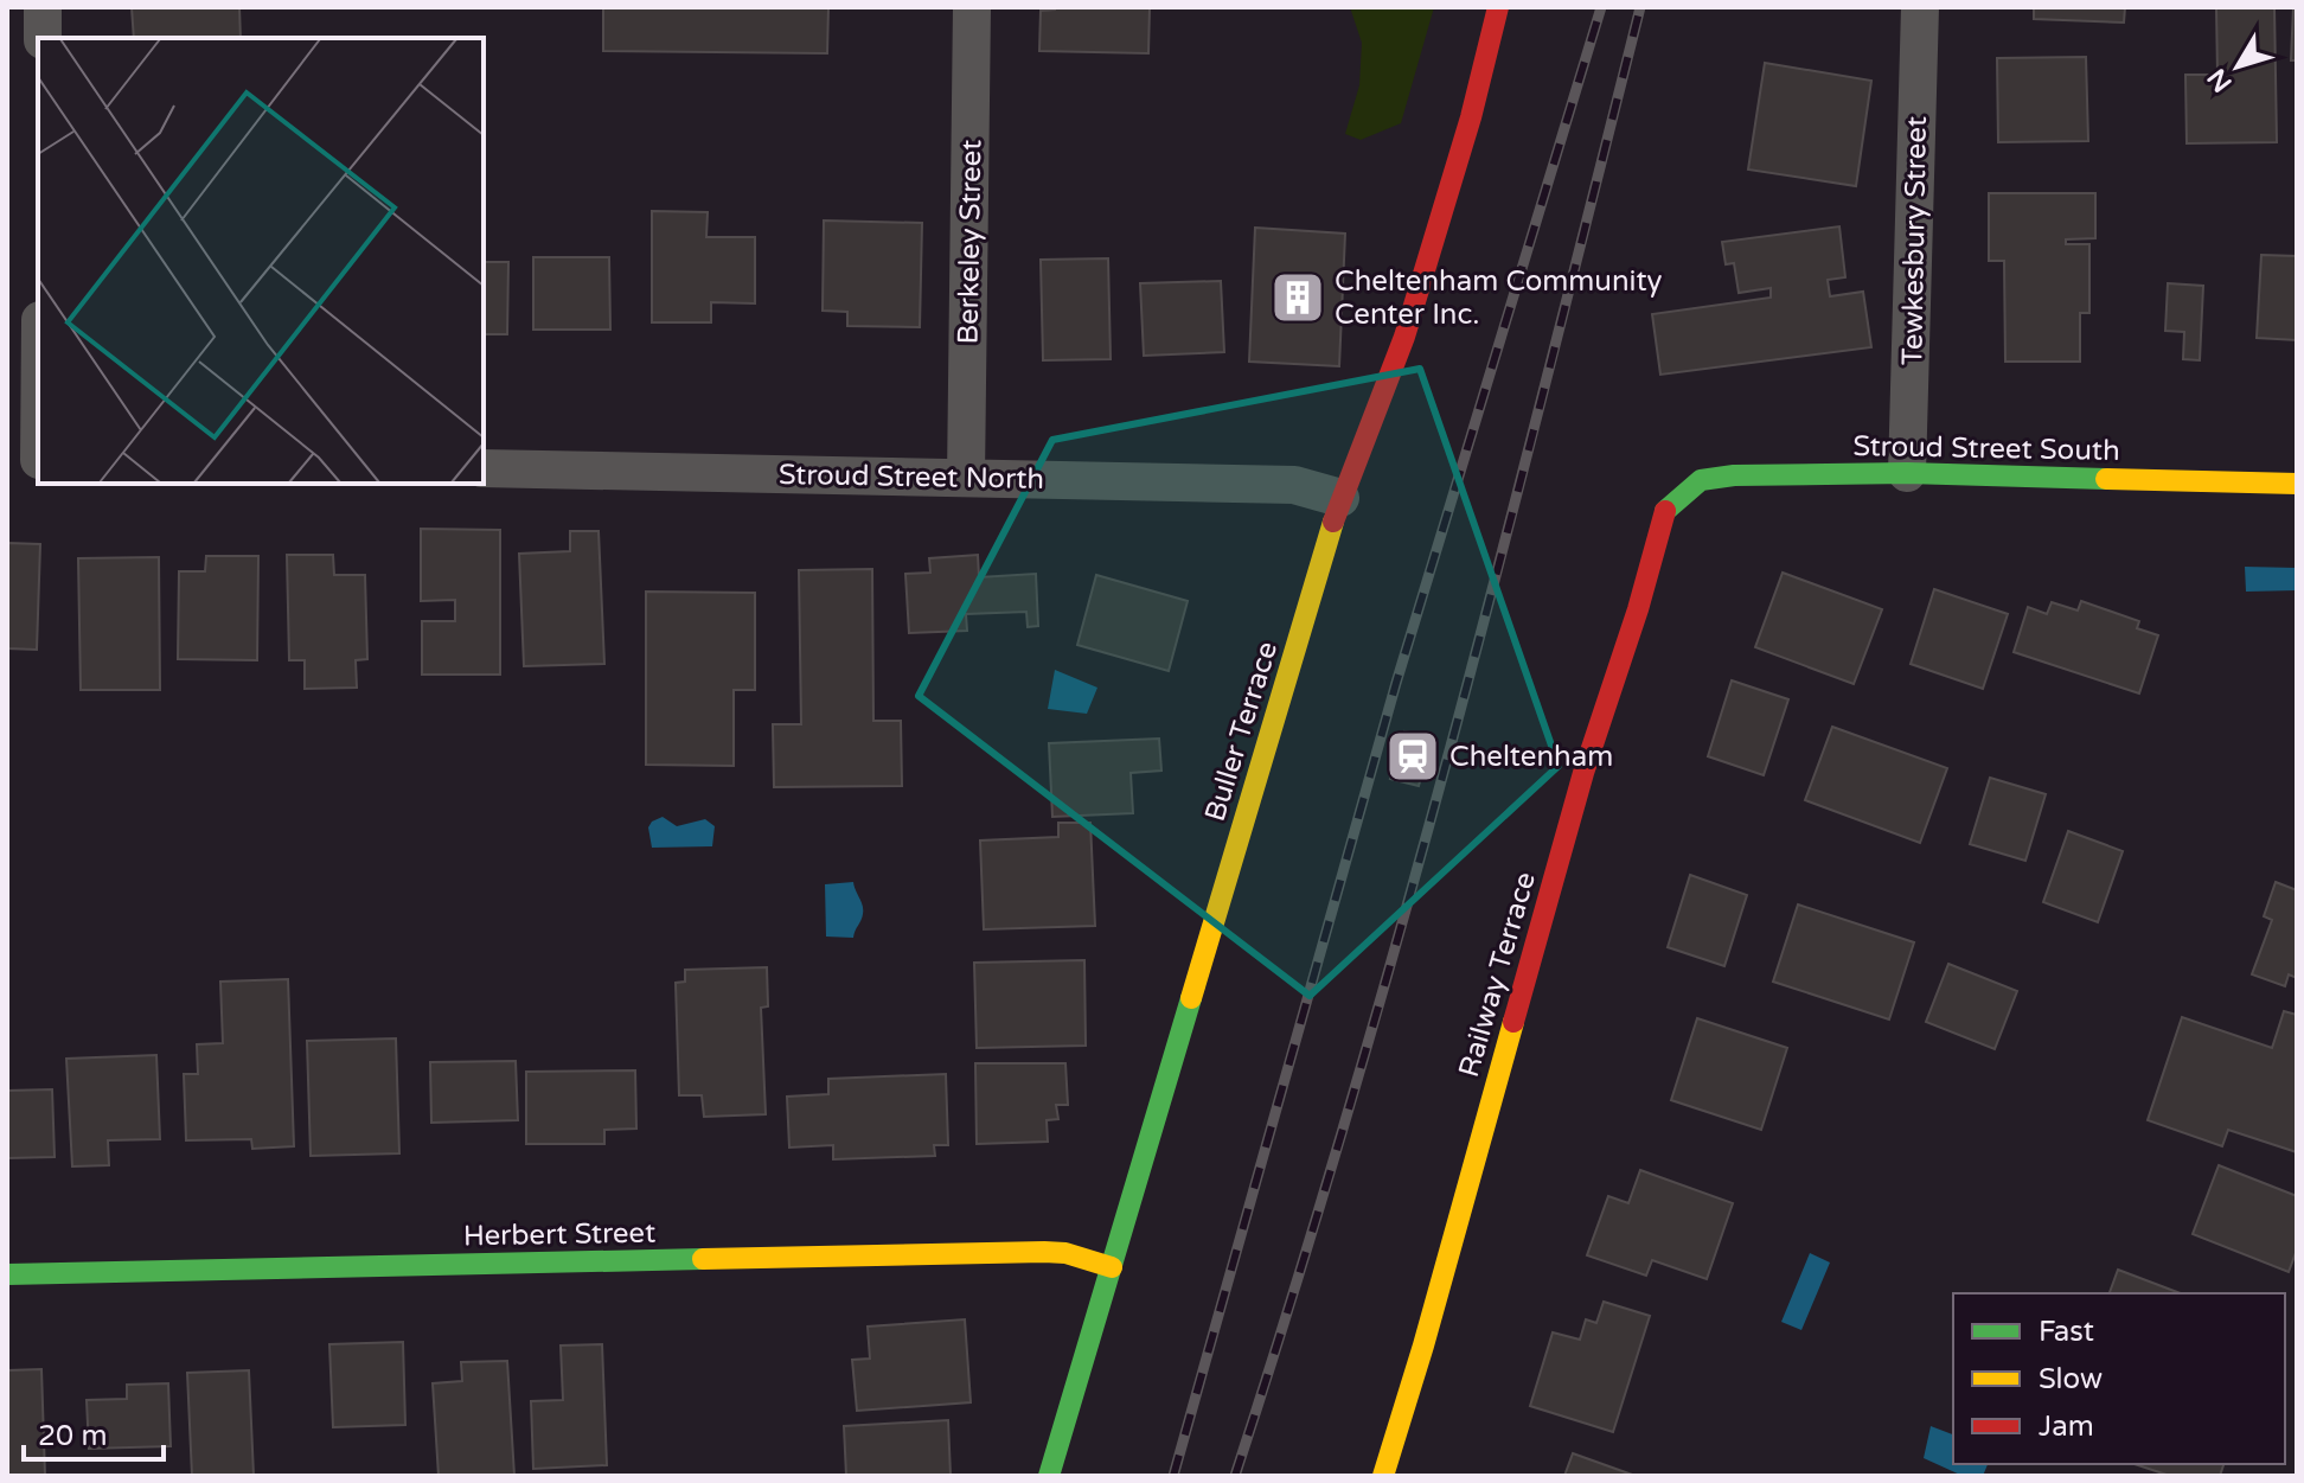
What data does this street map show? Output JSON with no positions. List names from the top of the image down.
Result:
{
  "streets": {
    "street": [
      "Tewkesbury Street",
      "Berkeley Street",
      "Stroud Street South",
      "Stroud Street North",
      "Buller Terrace",
      "Railway Terrace",
      "Herbert Street"
    ]
  },
  "crossings": [
    ["Tewkesbury Street", "Stroud Street South"],
    ["Berkeley Street", "Stroud Street North"],
    ["Stroud Street South", "Railway Terrace"],
    ["Stroud Street North", "Buller Terrace"],
    ["Buller Terrace", "Herbert Street"]
  ],
  "places": {
    "building": ["Cheltenham Community Center Inc."],
    "station": ["Cheltenham"]
  },
  "legend": ["Fast", "Slow", "Jam"],
  "scale_bar": "20 m",
  "north": "bottom left"
}
